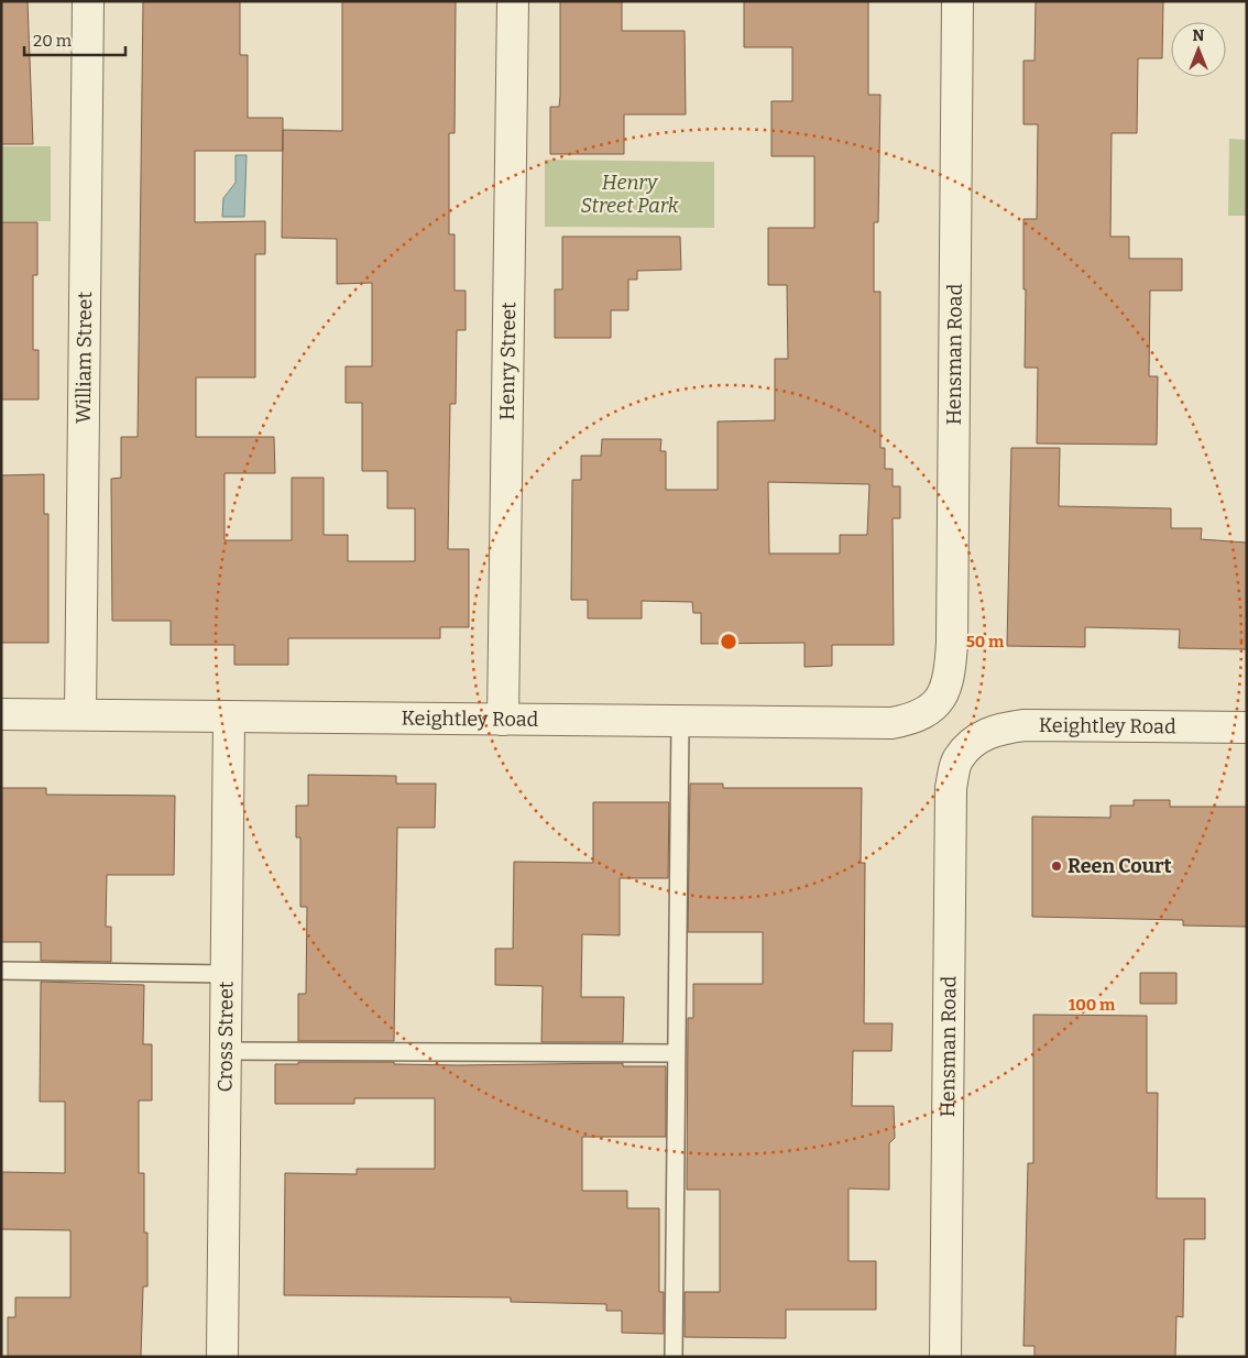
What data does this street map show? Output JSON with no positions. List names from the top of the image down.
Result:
{
  "streets": {
    "street": [
      "Hensman Road",
      "William Street",
      "Henry Street",
      "Keightley Road",
      "Cross Street"
    ]
  },
  "crossings": [
    ["Hensman Road", "Keightley Road"],
    ["William Street", "Keightley Road"],
    ["Henry Street", "Keightley Road"],
    ["Keightley Road", "Cross Street"]
  ],
  "parks": ["Henry Street Park"],
  "places": ["Reen Court"],
  "scale_bar": "20 m",
  "north": "top",
  "rings": ["50 m", "100 m"]
}
